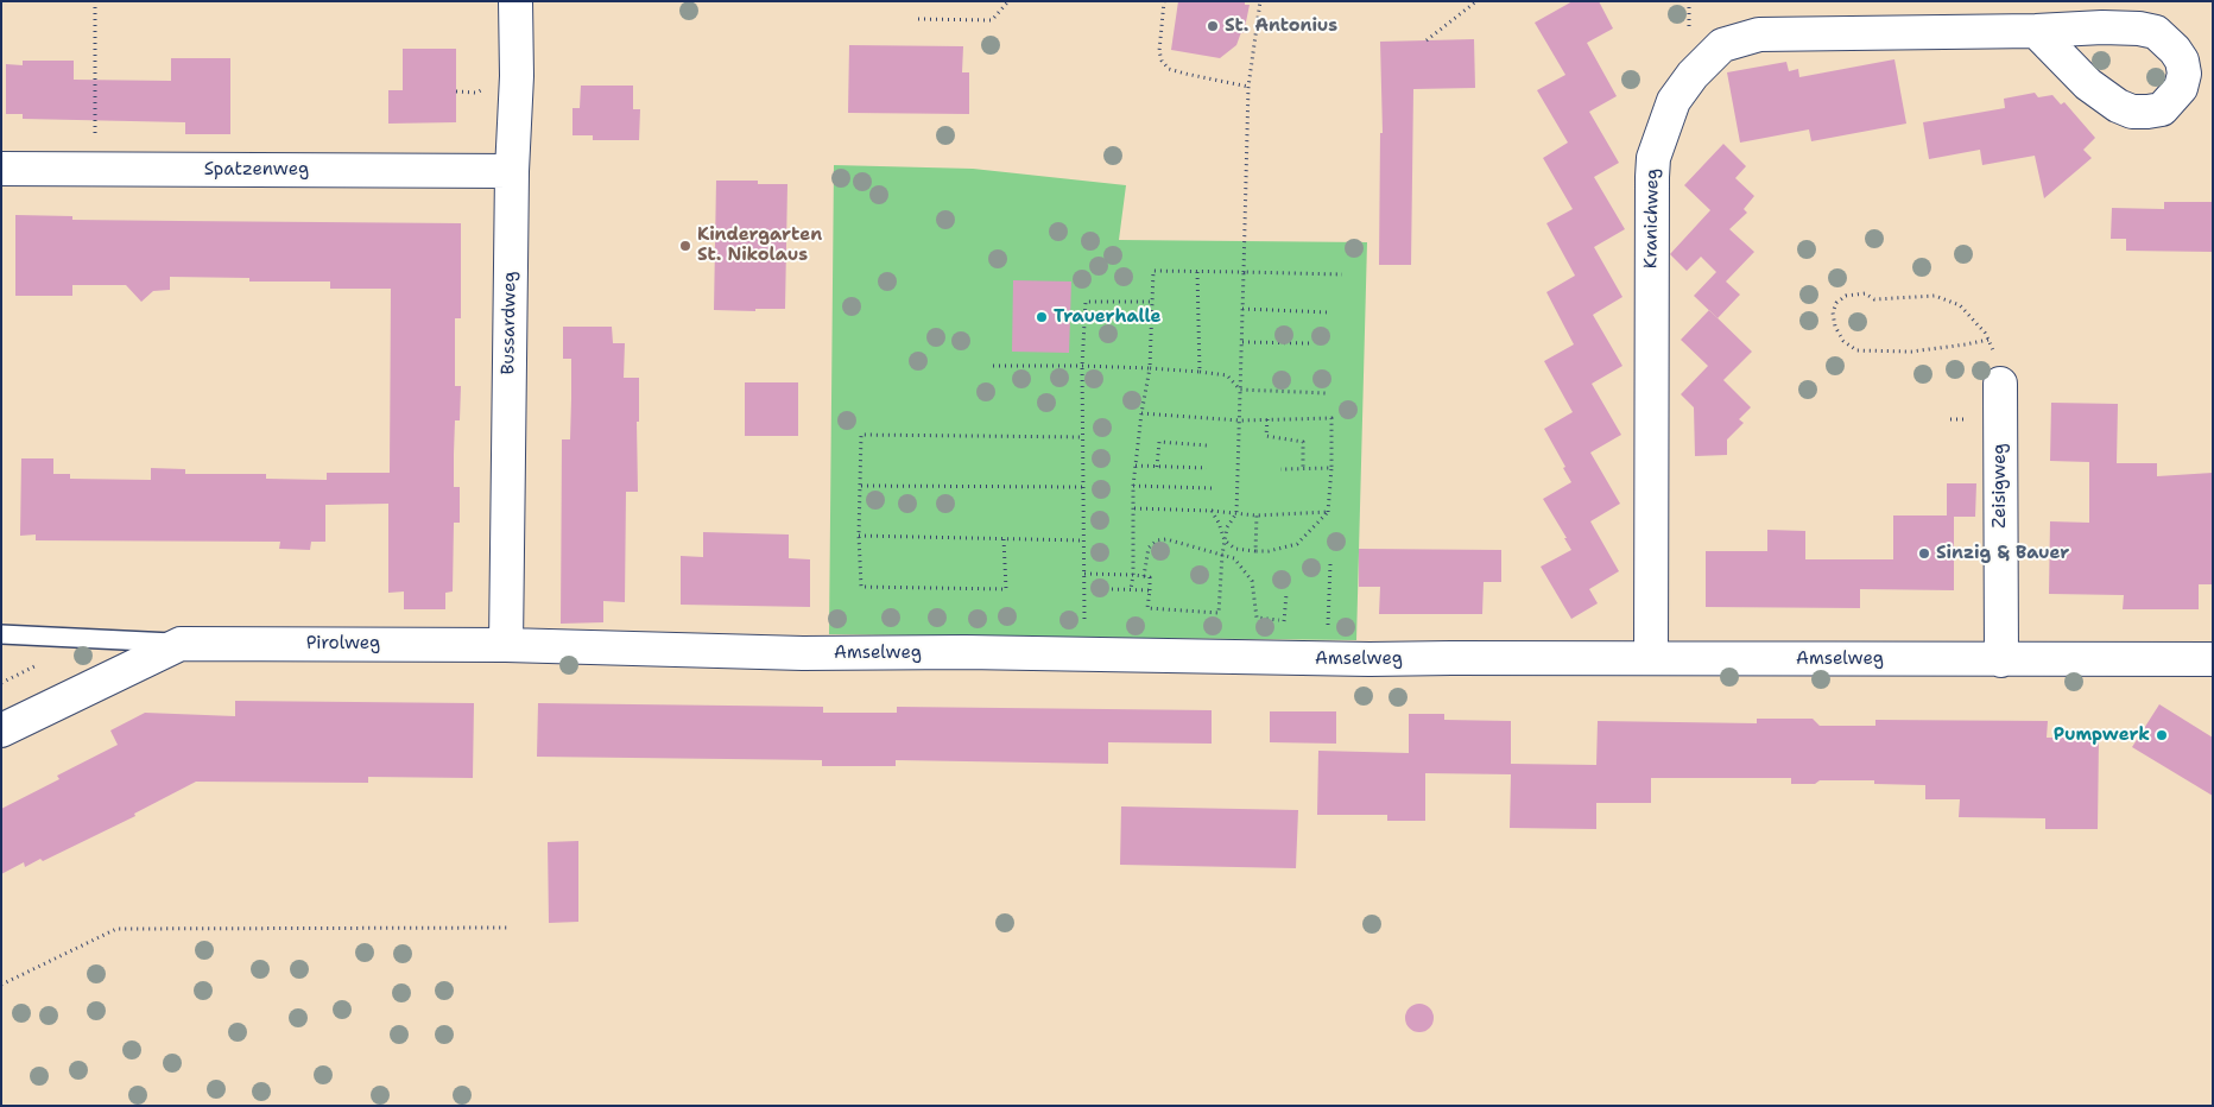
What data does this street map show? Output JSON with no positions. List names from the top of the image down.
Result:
{
  "streets": {
    "street": [
      "Spatzenweg",
      "Kranichweg",
      "Bussardweg",
      "Zeisigweg",
      "Pirolweg",
      "Amselweg"
    ]
  },
  "crossings": [
    ["Spatzenweg", "Bussardweg"],
    ["Kranichweg", "Amselweg"],
    ["Bussardweg", "Pirolweg"],
    ["Bussardweg", "Amselweg"],
    ["Zeisigweg", "Amselweg"],
    ["Pirolweg", "Amselweg"]
  ],
  "places": [
    "St. Antonius",
    "Kindergarten St. Nikolaus",
    "Trauerhalle",
    "Sinzig & Bauer",
    "Pumpwerk"
  ]
}
